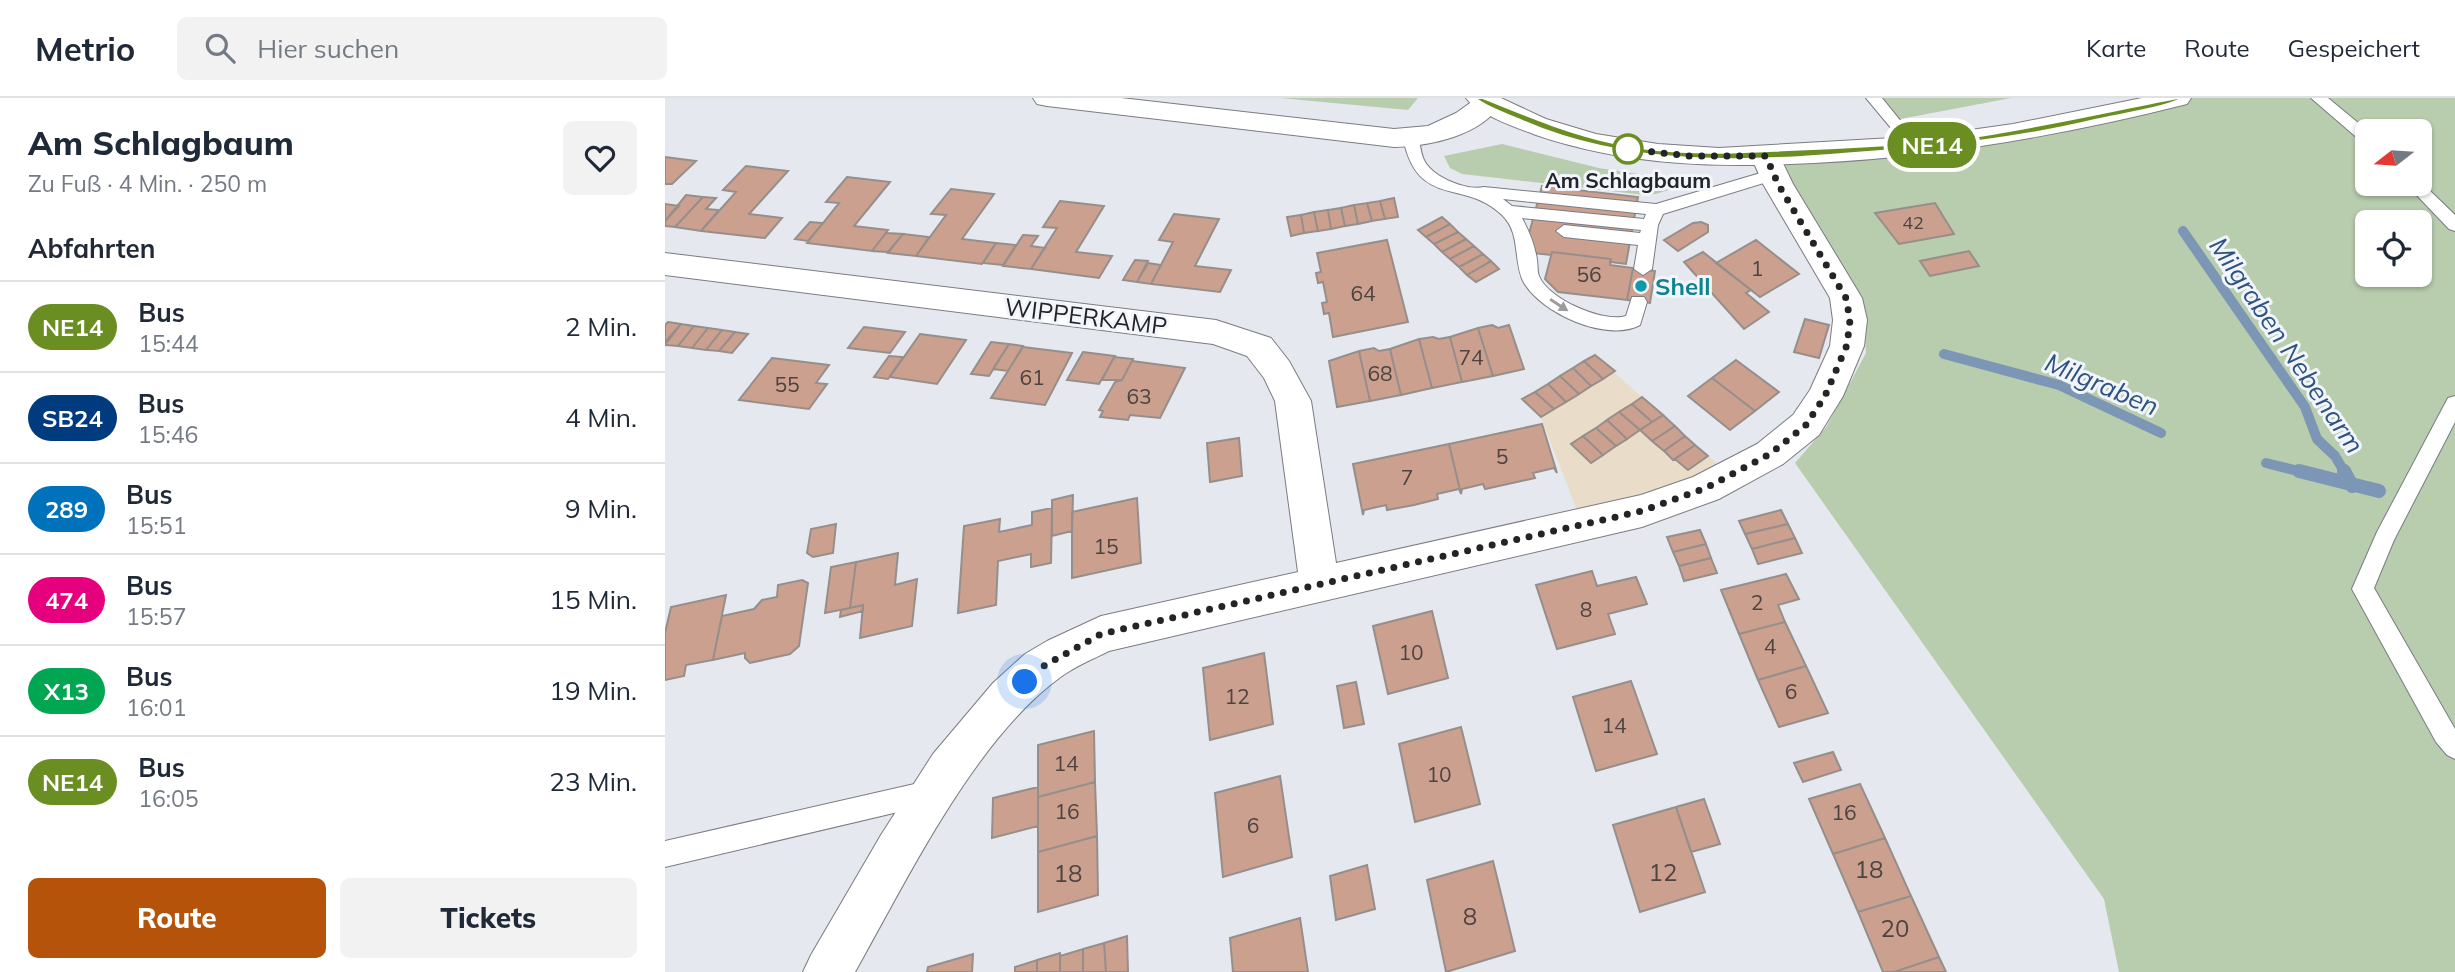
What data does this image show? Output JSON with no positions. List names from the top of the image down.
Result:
{
  "streets": {
    "street": ["WIPPERKAMP"]
  },
  "water": ["Milgraben Nebenarm", "Milgraben"],
  "places": ["Am Schlagbaum", "Shell"],
  "lines": ["bus line NE14"],
  "house_numbers": [
    "42",
    "1",
    "56",
    "64",
    "74",
    "68",
    "61",
    "55",
    "63",
    "5",
    "7",
    "15",
    "2",
    "8",
    "4",
    "10",
    "6",
    "12",
    "14",
    "14",
    "10",
    "16",
    "16",
    "6",
    "18",
    "12",
    "18",
    "8",
    "20"
  ],
  "north": "left",
  "page": {
    "header": "Metrio",
    "search": "Hier suchen",
    "nav": ["Karte", "Route", "Gespeichert"],
    "heading": [
      ["Am Schlagbaum", "Zu Fuß · 4 Min. · 250 m"],
      "Abfahrten"
    ],
    "on_map": "NE14",
    "list": [
      {
        "mark": "NE14",
        "name": "Bus",
        "note": "15:44",
        "value": "2 Min."
      },
      {
        "mark": "SB24",
        "name": "Bus",
        "note": "15:46",
        "value": "4 Min."
      },
      {
        "mark": "289",
        "name": "Bus",
        "note": "15:51",
        "value": "9 Min."
      },
      {
        "mark": "474",
        "name": "Bus",
        "note": "15:57",
        "value": "15 Min."
      },
      {
        "mark": "X13",
        "name": "Bus",
        "note": "16:01",
        "value": "19 Min."
      },
      {
        "mark": "NE14",
        "name": "Bus",
        "note": "16:05",
        "value": "23 Min."
      }
    ],
    "buttons": ["Route", "Tickets"]
  }
}
